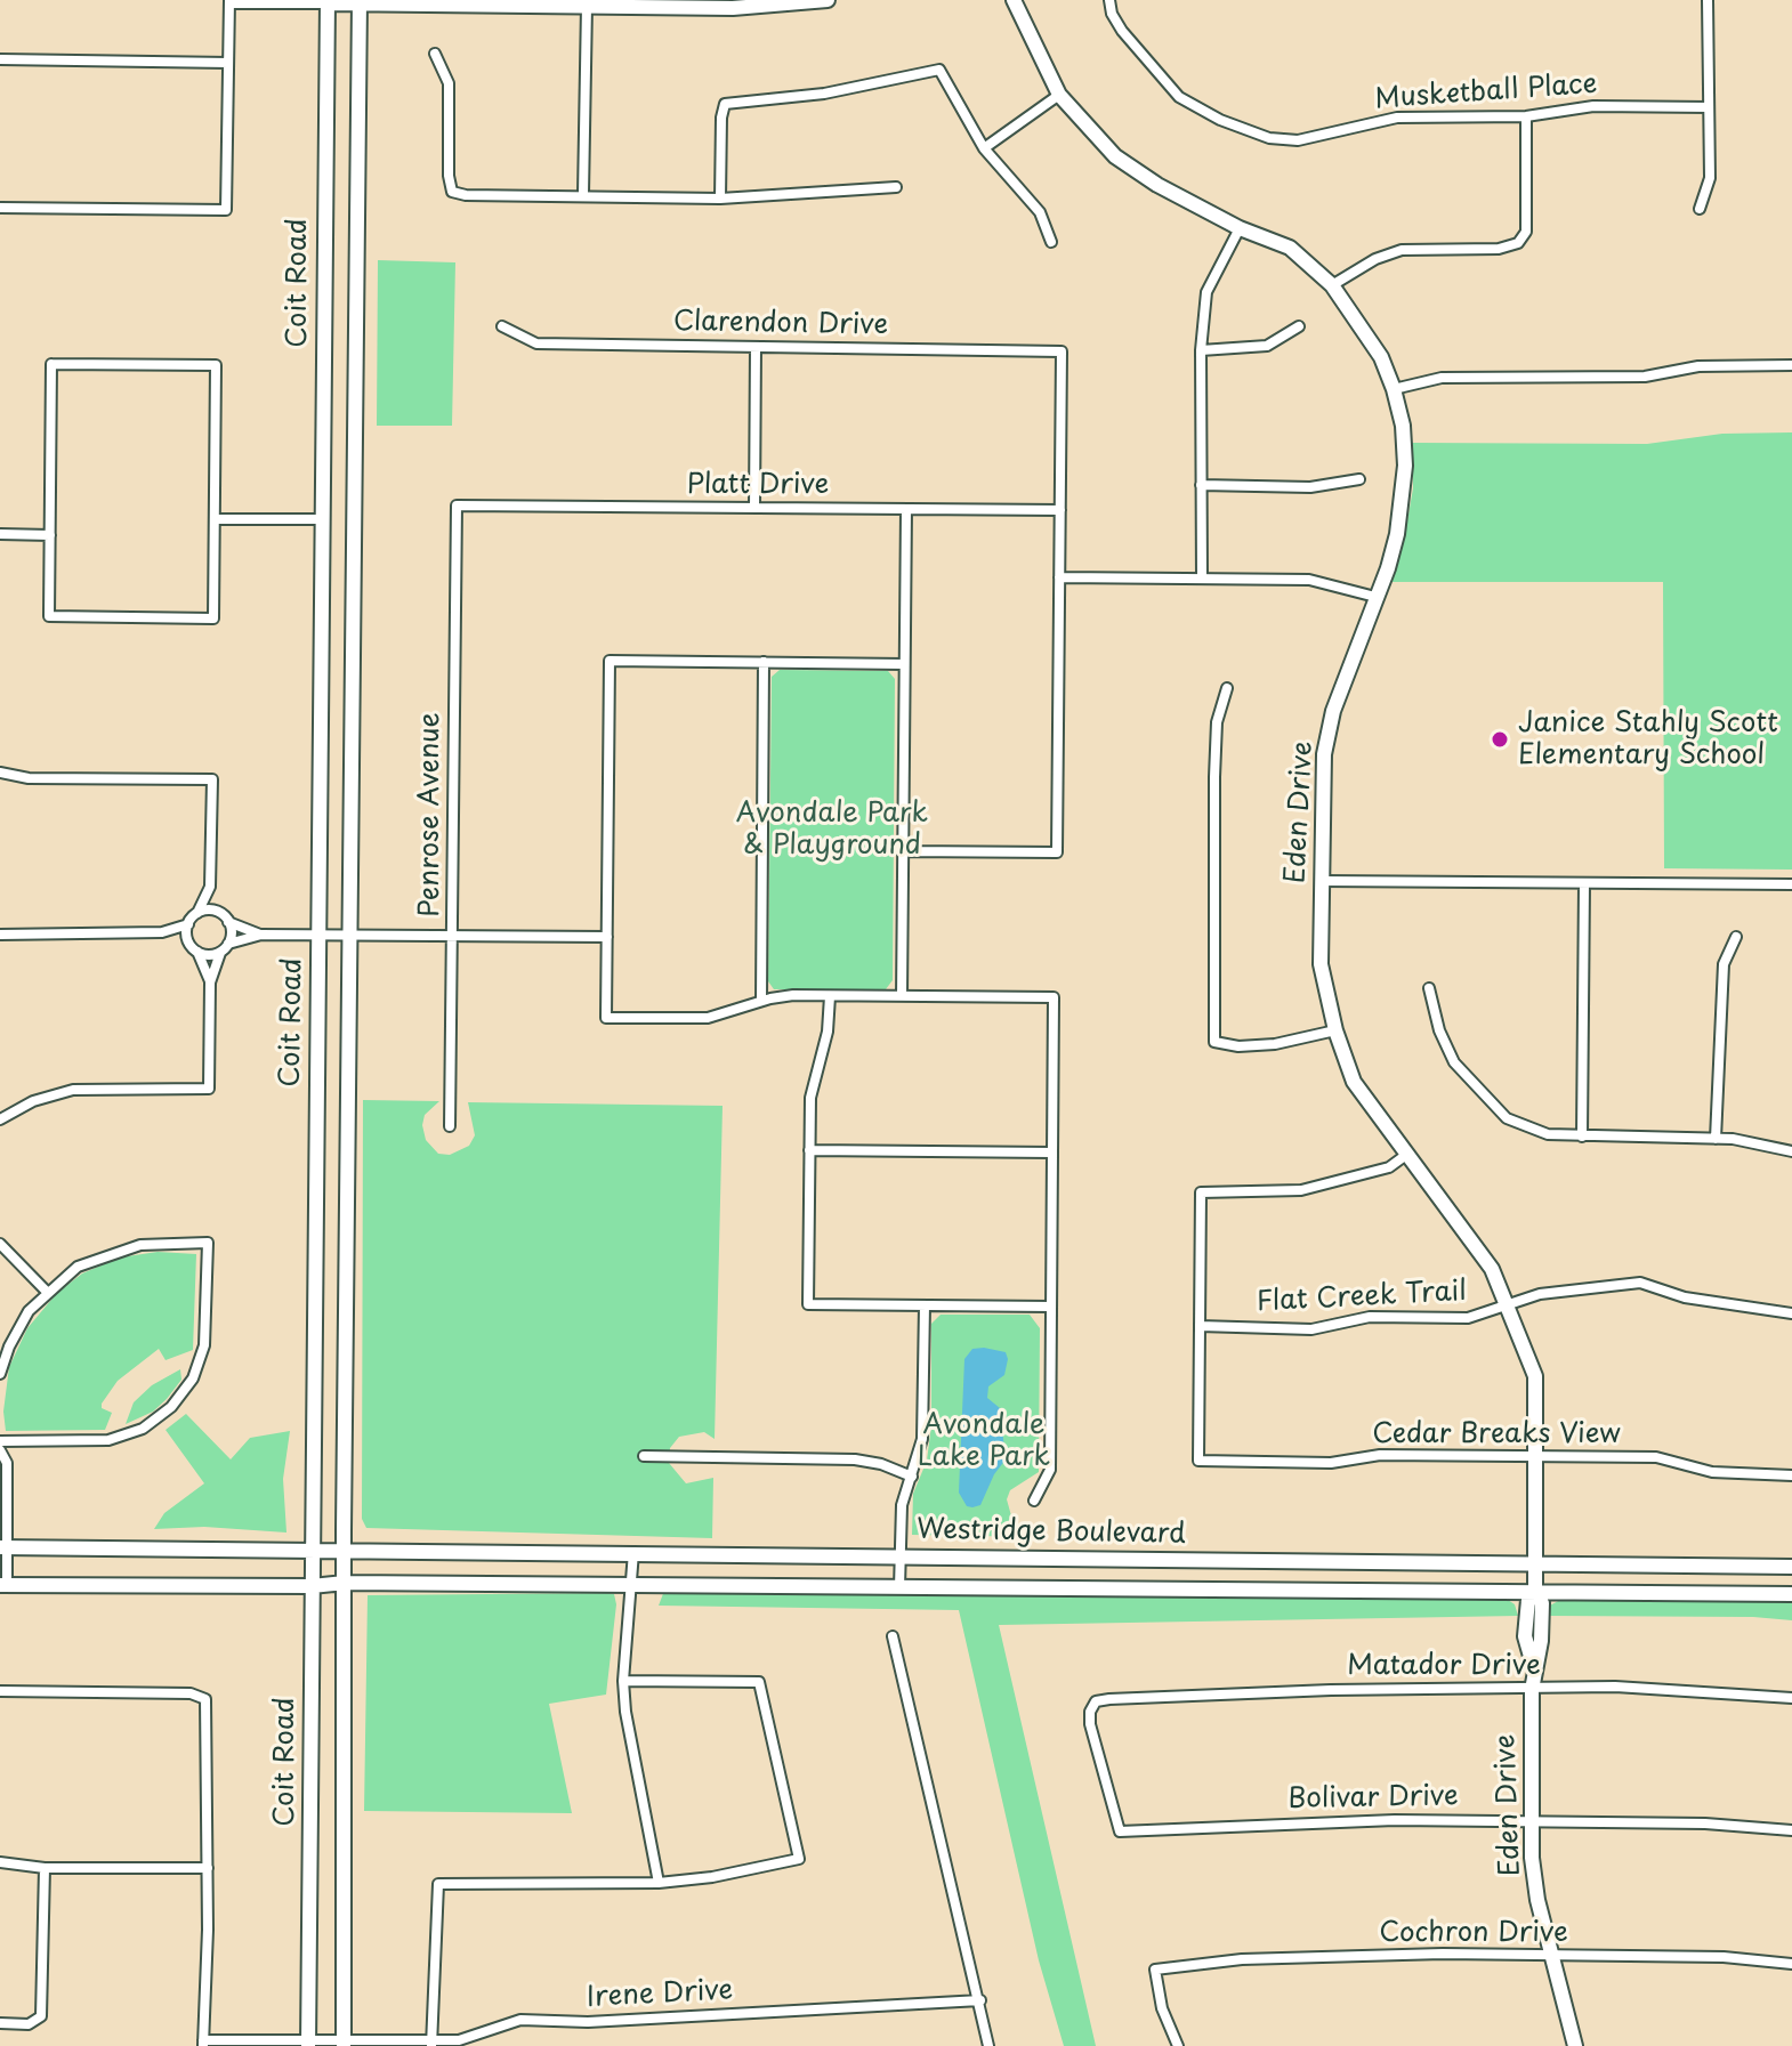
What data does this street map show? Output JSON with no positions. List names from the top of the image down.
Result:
{
  "streets": {
    "main road": ["Coit Road", "Eden Drive", "Westridge Boulevard"],
    "street": [
      "Musketball Place",
      "Clarendon Drive",
      "Platt Drive",
      "Penrose Avenue",
      "Flat Creek Trail",
      "Cedar Breaks View",
      "Matador Drive",
      "Bolivar Drive",
      "Cochron Drive",
      "Irene Drive"
    ]
  },
  "crossings": [
    ["Coit Road", "Westridge Boulevard"],
    ["Coit Road", "Irene Drive"],
    ["Clarendon Drive", "Platt Drive"],
    ["Platt Drive", "Penrose Avenue"],
    ["Eden Drive", "Flat Creek Trail"],
    ["Eden Drive", "Cedar Breaks View"],
    ["Eden Drive", "Westridge Boulevard"],
    ["Eden Drive", "Matador Drive"],
    ["Eden Drive", "Bolivar Drive"],
    ["Eden Drive", "Cochron Drive"],
    ["Flat Creek Trail", "Cedar Breaks View"],
    ["Matador Drive", "Bolivar Drive"]
  ],
  "parks": ["Avondale Park & Playground", "Avondale Lake Park"],
  "places": ["Janice Stahly Scott Elementary School"]
}
